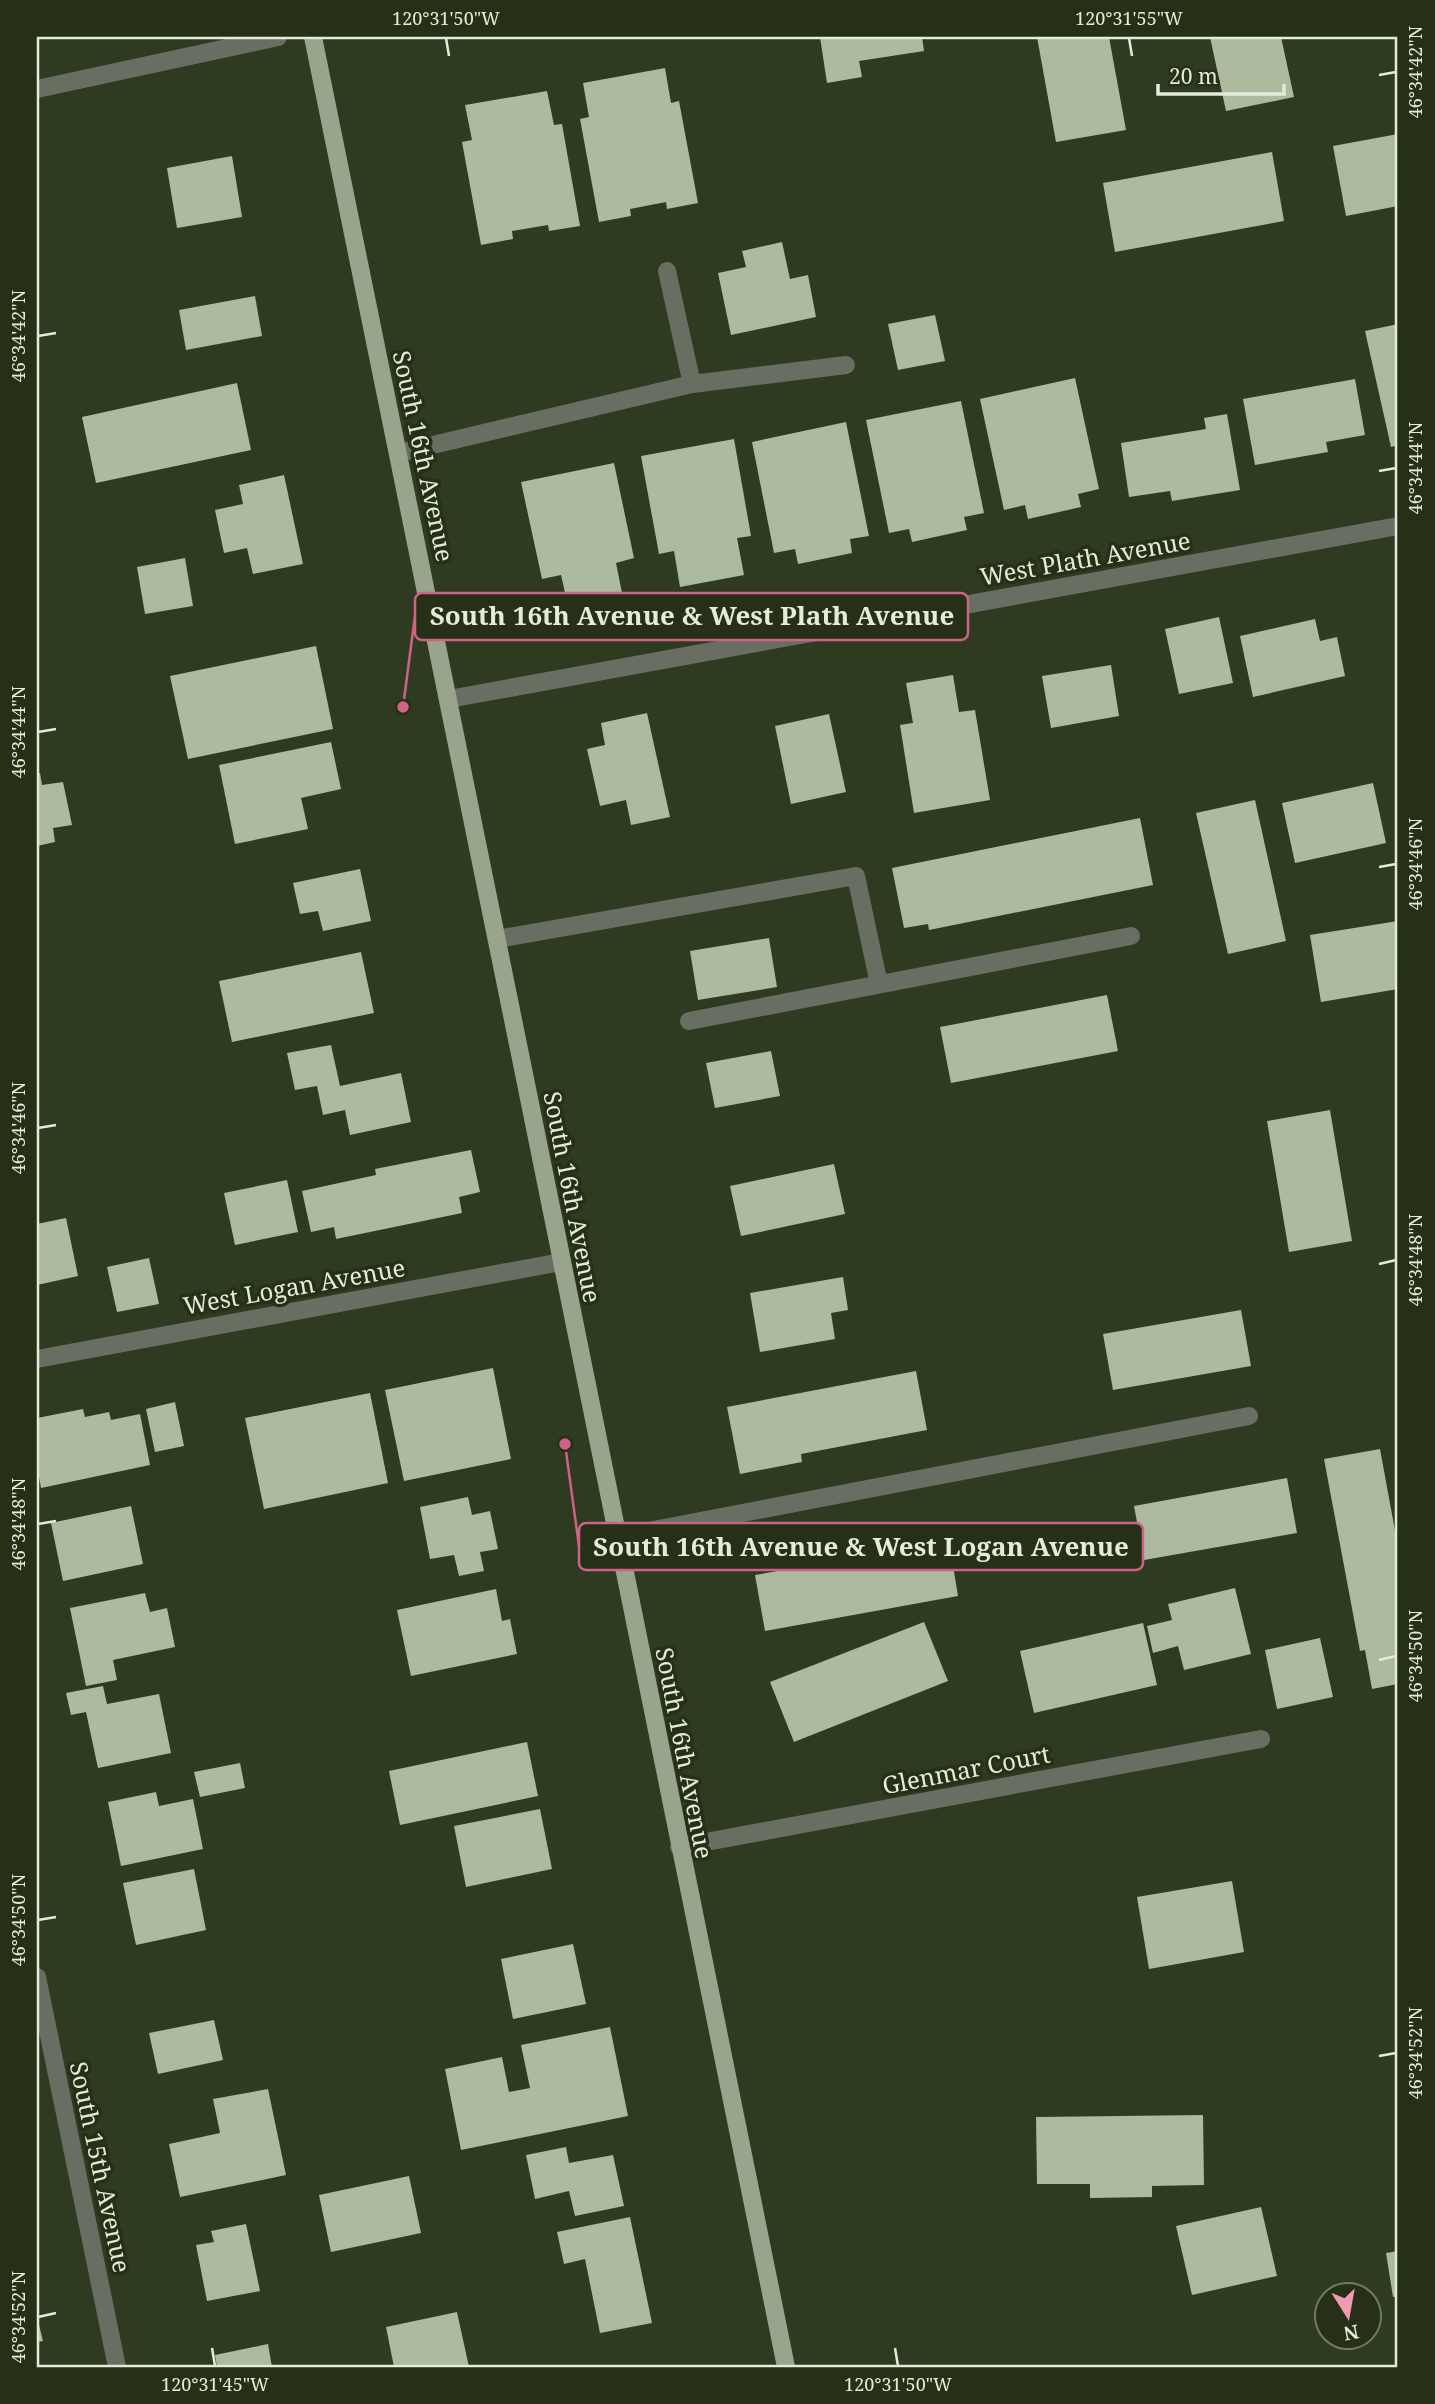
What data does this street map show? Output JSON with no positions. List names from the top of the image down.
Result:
{
  "streets": {
    "main road": ["South 16th Avenue"],
    "street": [
      "West Plath Avenue",
      "West Logan Avenue",
      "Glenmar Court",
      "South 15th Avenue"
    ]
  },
  "crossings": [
    ["South 16th Avenue", "West Plath Avenue"],
    ["South 16th Avenue", "West Logan Avenue"],
    ["South 16th Avenue", "Glenmar Court"]
  ],
  "places": ["South 16th Avenue & West Plath Avenue", "South 16th Avenue & West Logan Avenue"],
  "scale_bar": "20 m",
  "north": "bottom",
  "coordinates": [
    "120°31'50\"W",
    "120°31'55\"W",
    "46°34'42\"N",
    "46°34'44\"N",
    "46°34'46\"N",
    "46°34'48\"N",
    "46°34'50\"N",
    "46°34'52\"N",
    "120°31'45\"W"
  ]
}
